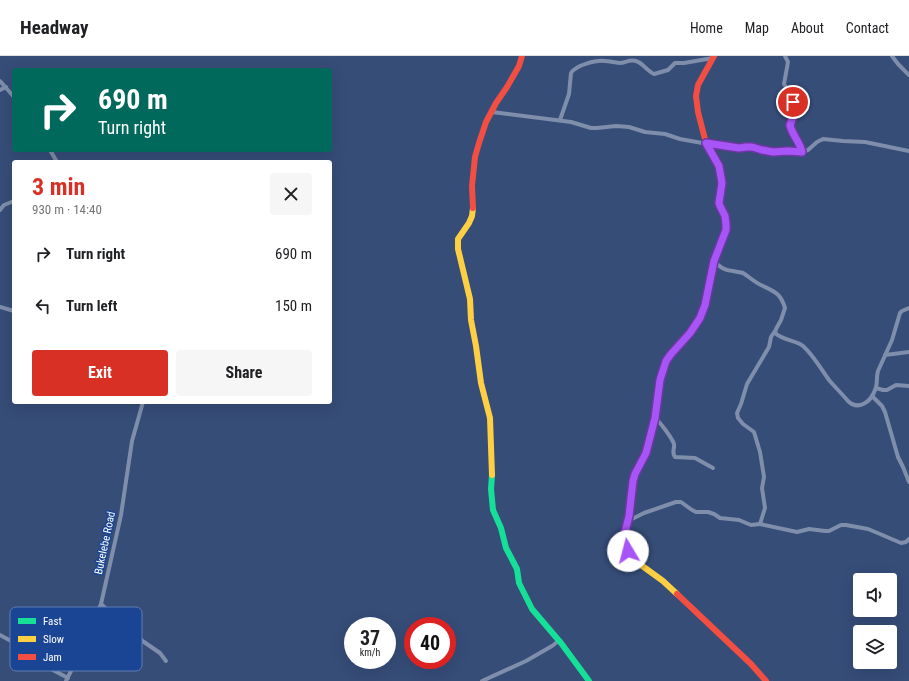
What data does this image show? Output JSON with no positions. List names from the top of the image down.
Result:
{
  "streets": {
    "street": ["Bukelebe Road"]
  },
  "legend": ["Fast", "Slow", "Jam"],
  "page": {
    "header": "Headway",
    "nav": [
      "Home",
      "Map",
      "About",
      "Contact"
    ],
    "turn": ["690 m", "Turn right"],
    "heading": ["3 min", "930 m · 14:40"],
    "list": [
      {
        "name": "Turn right",
        "value": "690 m"
      },
      {
        "name": "Turn left",
        "value": "150 m"
      }
    ],
    "buttons": ["Exit", "Share"],
    "speed": "37 km/h",
    "limit": "40"
  }
}
